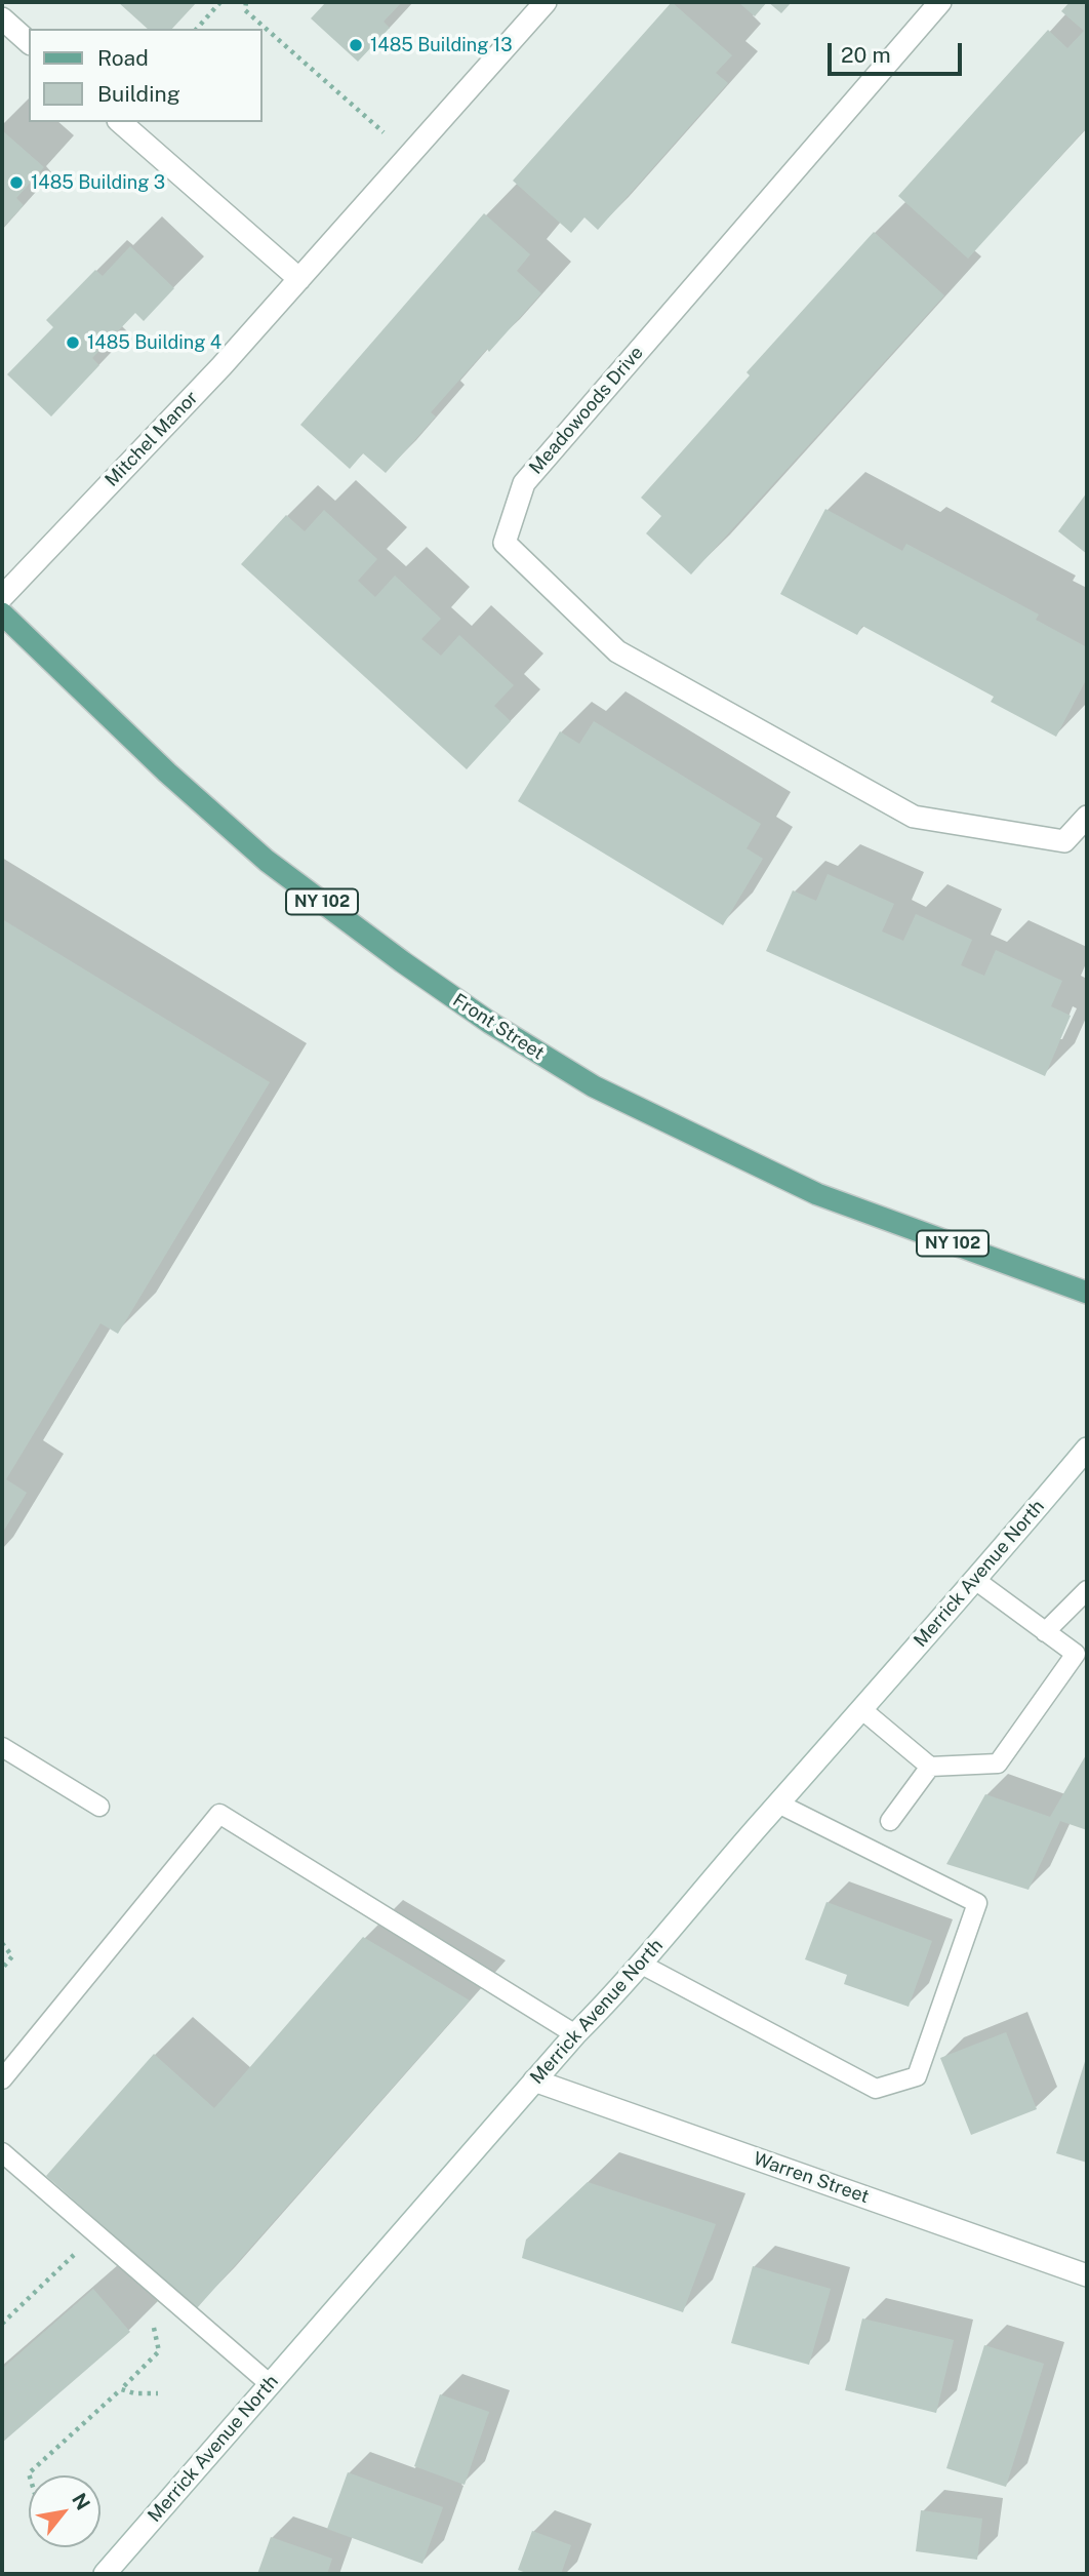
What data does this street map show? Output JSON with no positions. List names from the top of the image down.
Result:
{
  "streets": {
    "main road": ["NY 102", "Front Street"],
    "street": [
      "Meadowoods Drive",
      "Mitchel Manor",
      "Merrick Avenue North",
      "Warren Street"
    ]
  },
  "crossings": [
    ["Merrick Avenue North", "Warren Street"]
  ],
  "places": ["1485 Building 13", "1485 Building 3", "1485 Building 4"],
  "legend": ["Road", "Building"],
  "scale_bar": "20 m",
  "north": "top right"
}
